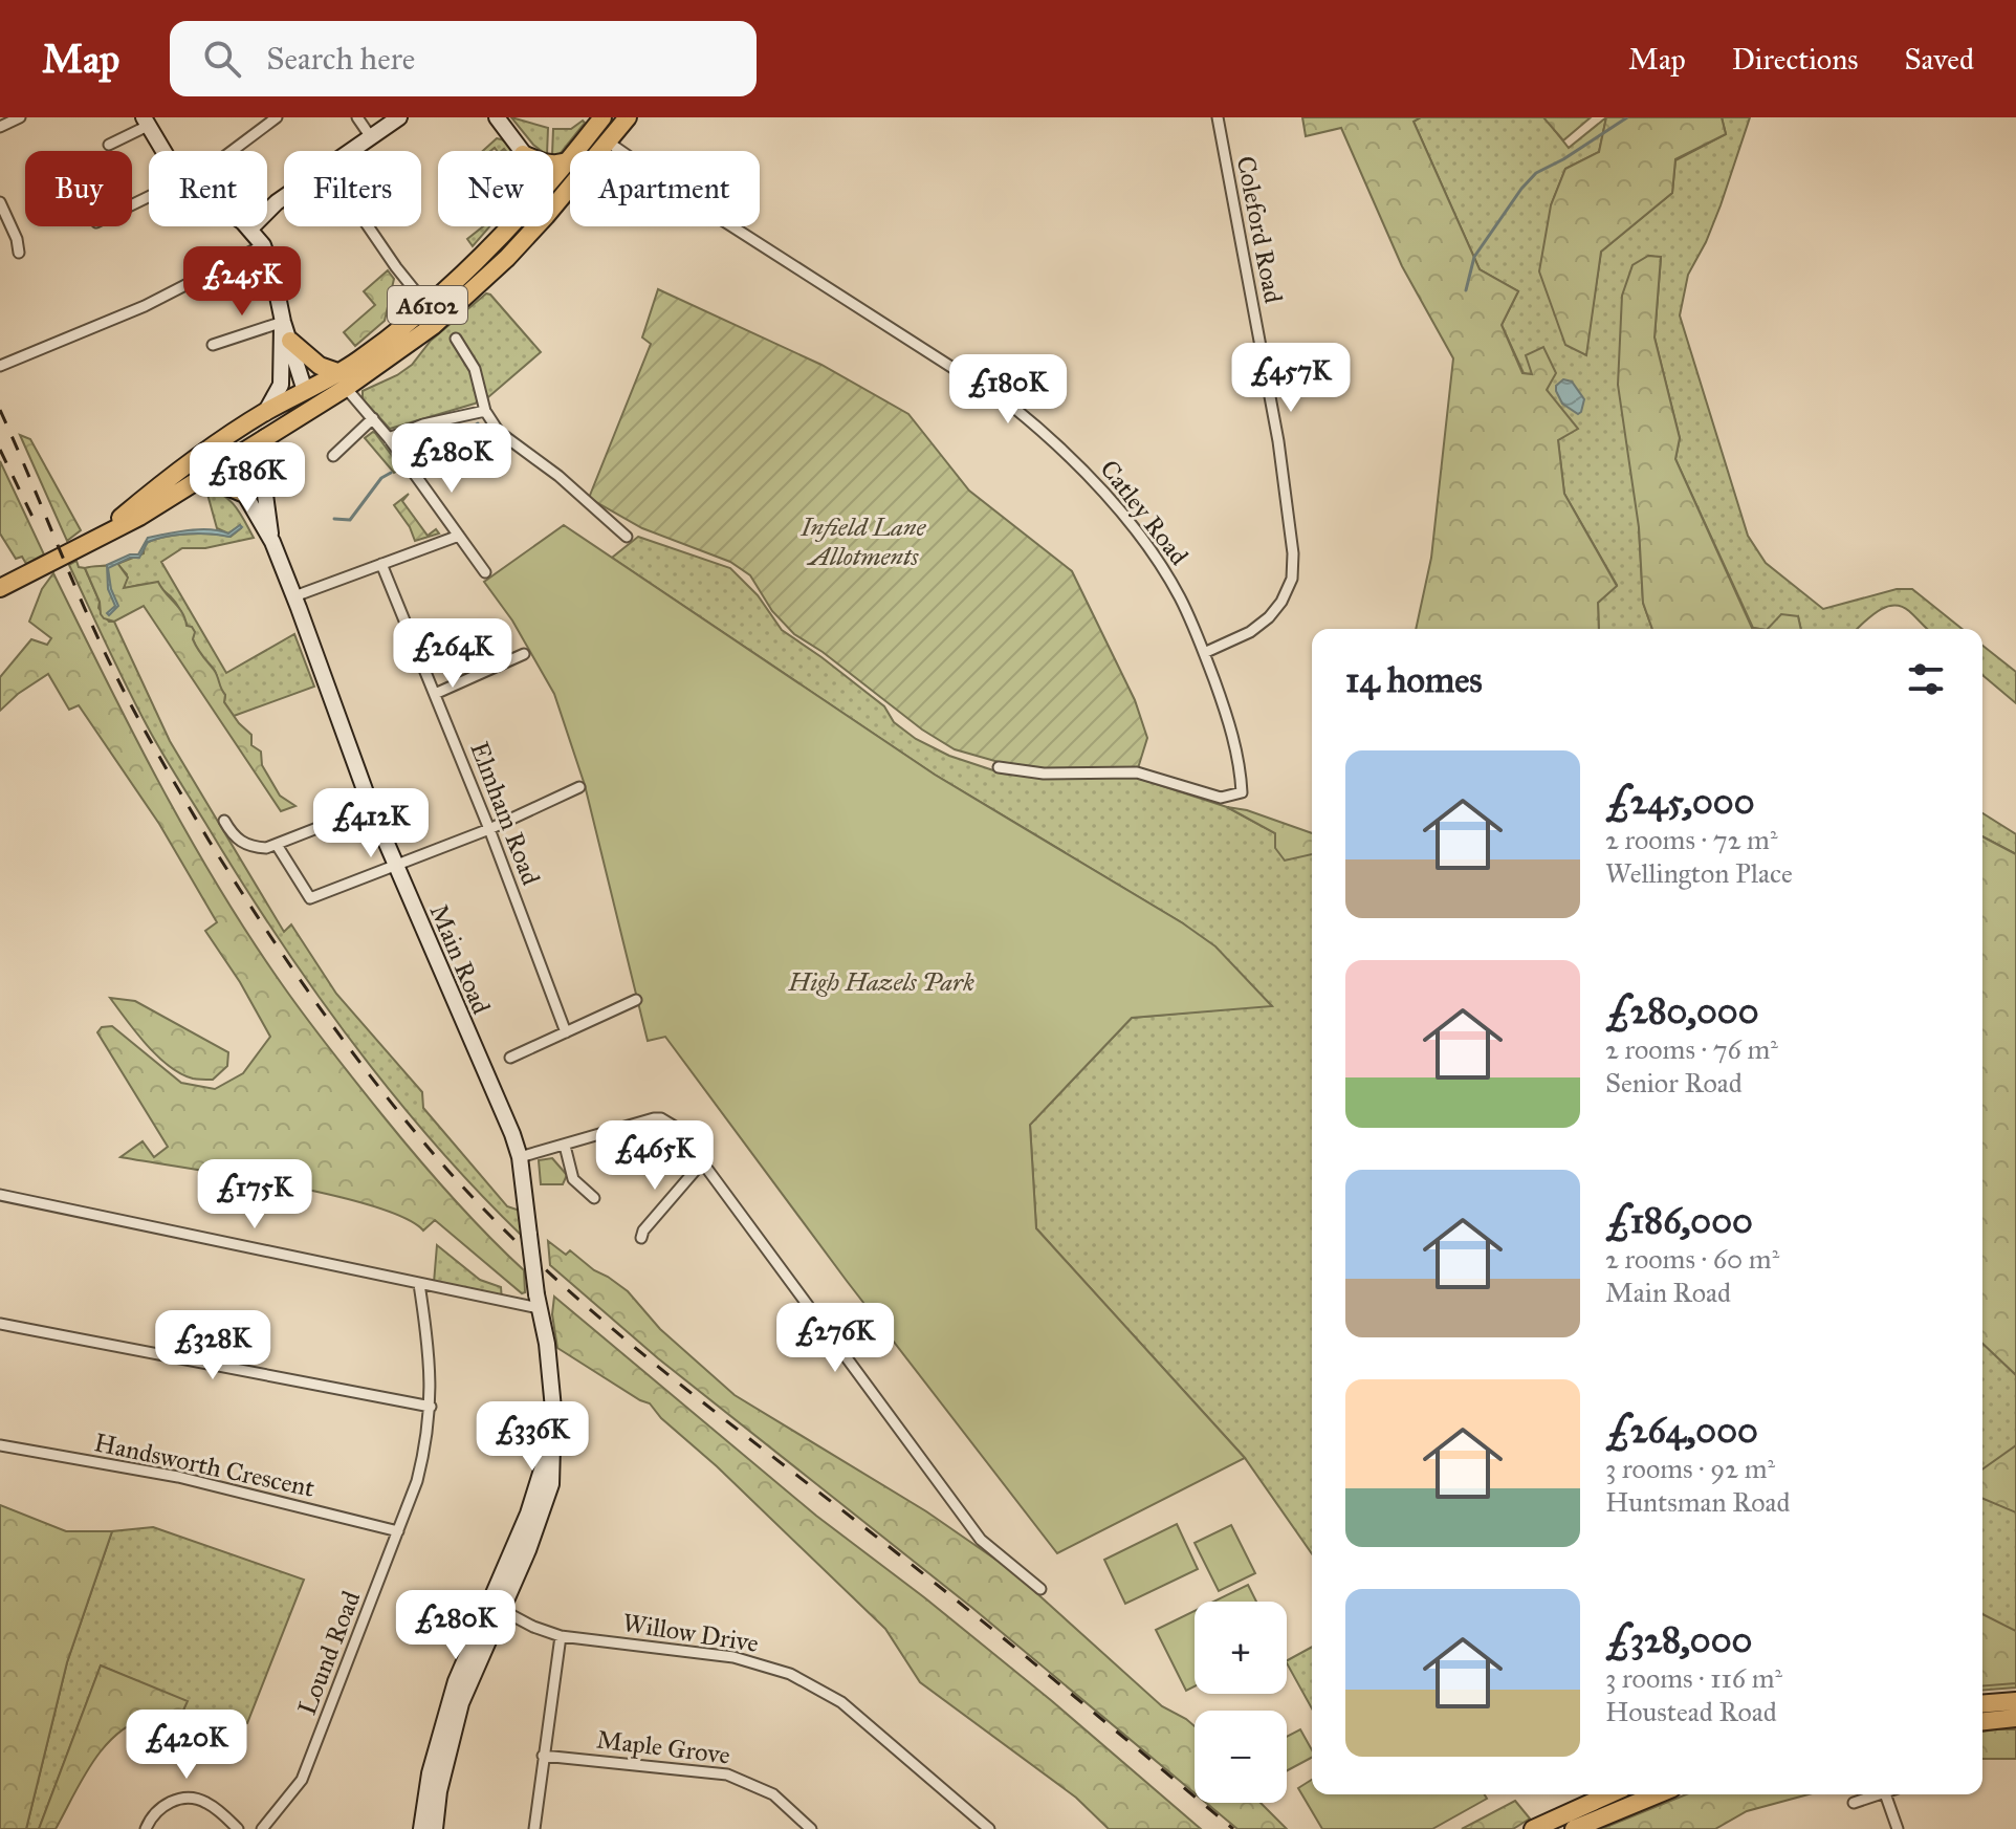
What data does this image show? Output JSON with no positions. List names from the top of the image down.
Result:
{
  "streets": {
    "highway": ["A6102"],
    "main road": ["Main Road"],
    "street": [
      "Coleford Road",
      "Catley Road",
      "Elmham Road",
      "Handsworth Crescent",
      "Willow Drive",
      "Lound Road",
      "Maple Grove"
    ]
  },
  "crossings": [
    ["Coleford Road", "Catley Road"],
    ["A6102", "Catley Road"],
    ["A6102", "Main Road"],
    ["Main Road", "Willow Drive"],
    ["Handsworth Crescent", "Lound Road"]
  ],
  "parks": ["Infield Lane Allotments", "High Hazels Park"],
  "page": {
    "header": "Map",
    "search": "Search here",
    "nav": ["Map", "Directions", "Saved"],
    "chip": [
      "Buy",
      "Rent",
      "Filters",
      "New",
      "Apartment"
    ],
    "price": [
      "£245K",
      "£457K",
      "£180K",
      "£280K",
      "£186K",
      "£264K",
      "£412K",
      "£465K",
      "£175K",
      "£276K",
      "£328K",
      "£336K",
      "£280K",
      "£420K"
    ],
    "heading": "14 homes",
    "list": [
      {
        "name": "£245,000",
        "note": "2 rooms · 72 m² · Wellington Place"
      },
      {
        "name": "£280,000",
        "note": "2 rooms · 76 m² · Senior Road"
      },
      {
        "name": "£186,000",
        "note": "2 rooms · 60 m² · Main Road"
      },
      {
        "name": "£264,000",
        "note": "3 rooms · 92 m² · Huntsman Road"
      },
      {
        "name": "£328,000",
        "note": "3 rooms · 116 m² · Houstead Road"
      }
    ],
    "map_buttons": ["+", "−"]
  }
}
